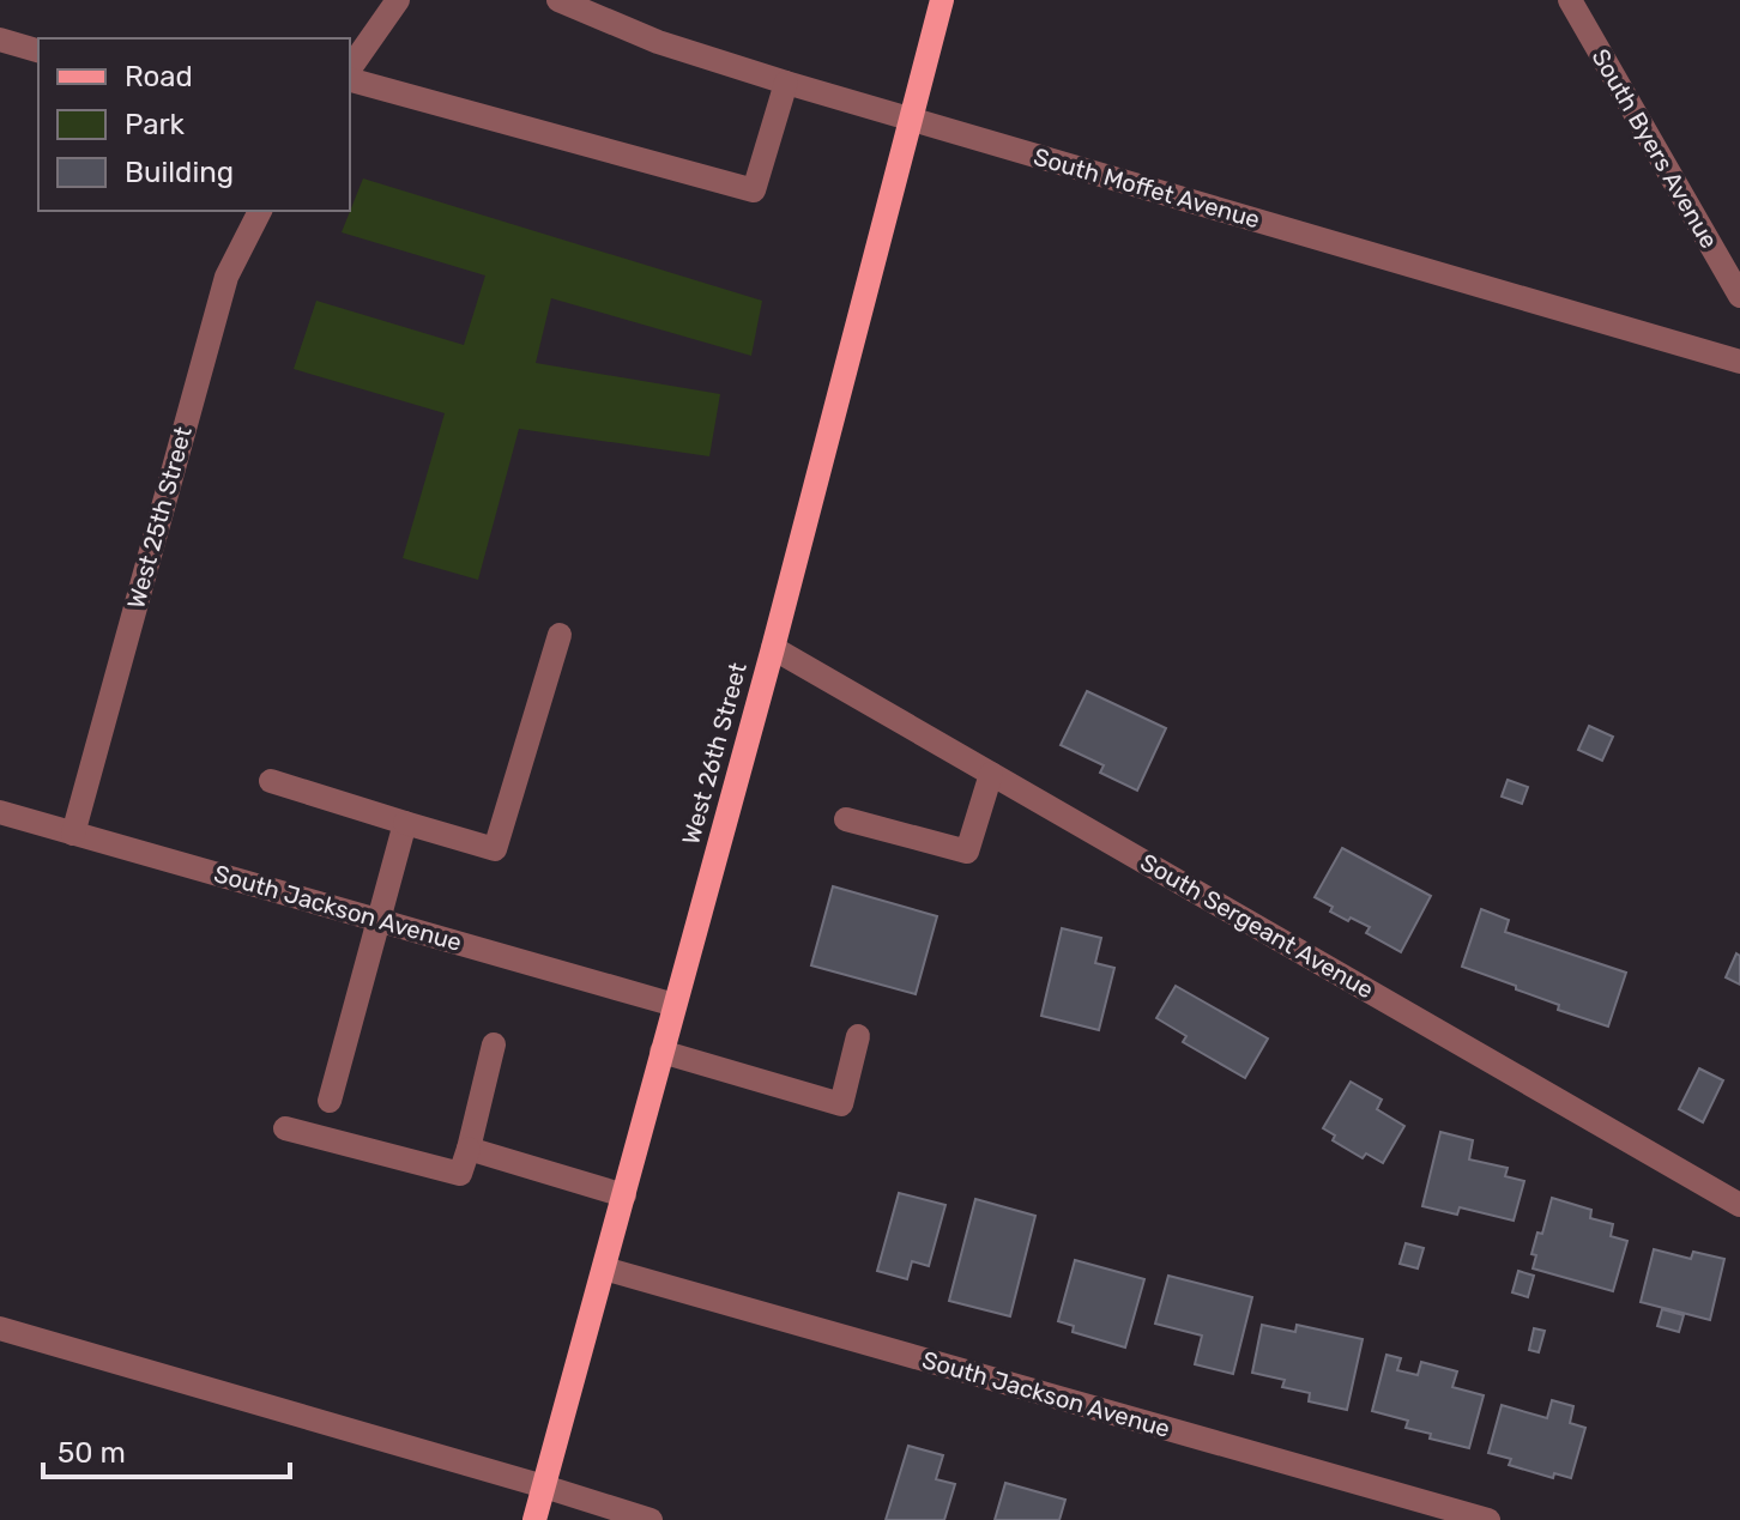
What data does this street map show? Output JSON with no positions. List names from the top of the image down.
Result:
{
  "streets": {
    "main road": ["West 26th Street"],
    "street": [
      "South Byers Avenue",
      "South Moffet Avenue",
      "West 25th Street",
      "South Jackson Avenue",
      "South Sergeant Avenue"
    ]
  },
  "crossings": [
    ["South Moffet Avenue", "West 26th Street"],
    ["West 25th Street", "South Jackson Avenue"],
    ["West 26th Street", "South Jackson Avenue"],
    ["West 26th Street", "South Sergeant Avenue"]
  ],
  "legend": ["Road", "Park", "Building"],
  "scale_bar": "50 m"
}
